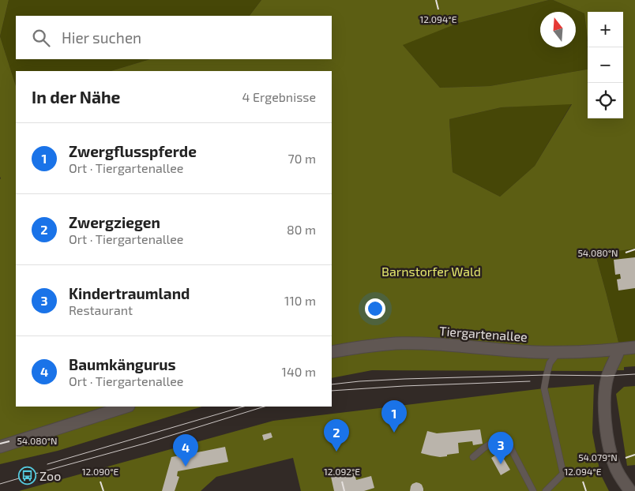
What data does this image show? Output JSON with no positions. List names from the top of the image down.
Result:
{
  "streets": {
    "street": ["Tiergartenallee"]
  },
  "parks": ["Barnstorfer Wald"],
  "places": {
    "bus stop": ["Zoo"]
  },
  "north": "top",
  "page": {
    "map_buttons": ["+", "−"],
    "search": "Hier suchen",
    "heading": ["In der Nähe", "4 Ergebnisse"],
    "list": [
      {
        "mark": "1",
        "name": "Zwergflusspferde",
        "note": "Ort · Tiergartenallee",
        "value": "70 m"
      },
      {
        "mark": "2",
        "name": "Zwergziegen",
        "note": "Ort · Tiergartenallee",
        "value": "80 m"
      },
      {
        "mark": "3",
        "name": "Kindertraumland",
        "note": "Restaurant",
        "value": "110 m"
      },
      {
        "mark": "4",
        "name": "Baumkängurus",
        "note": "Ort · Tiergartenallee",
        "value": "140 m"
      }
    ],
    "pins": [
      "1",
      "2",
      "3",
      "4"
    ]
  },
  "coordinates": [
    "12.094°E",
    "54.080°N",
    "54.079°N",
    "12.090°E",
    "12.092°E"
  ]
}
